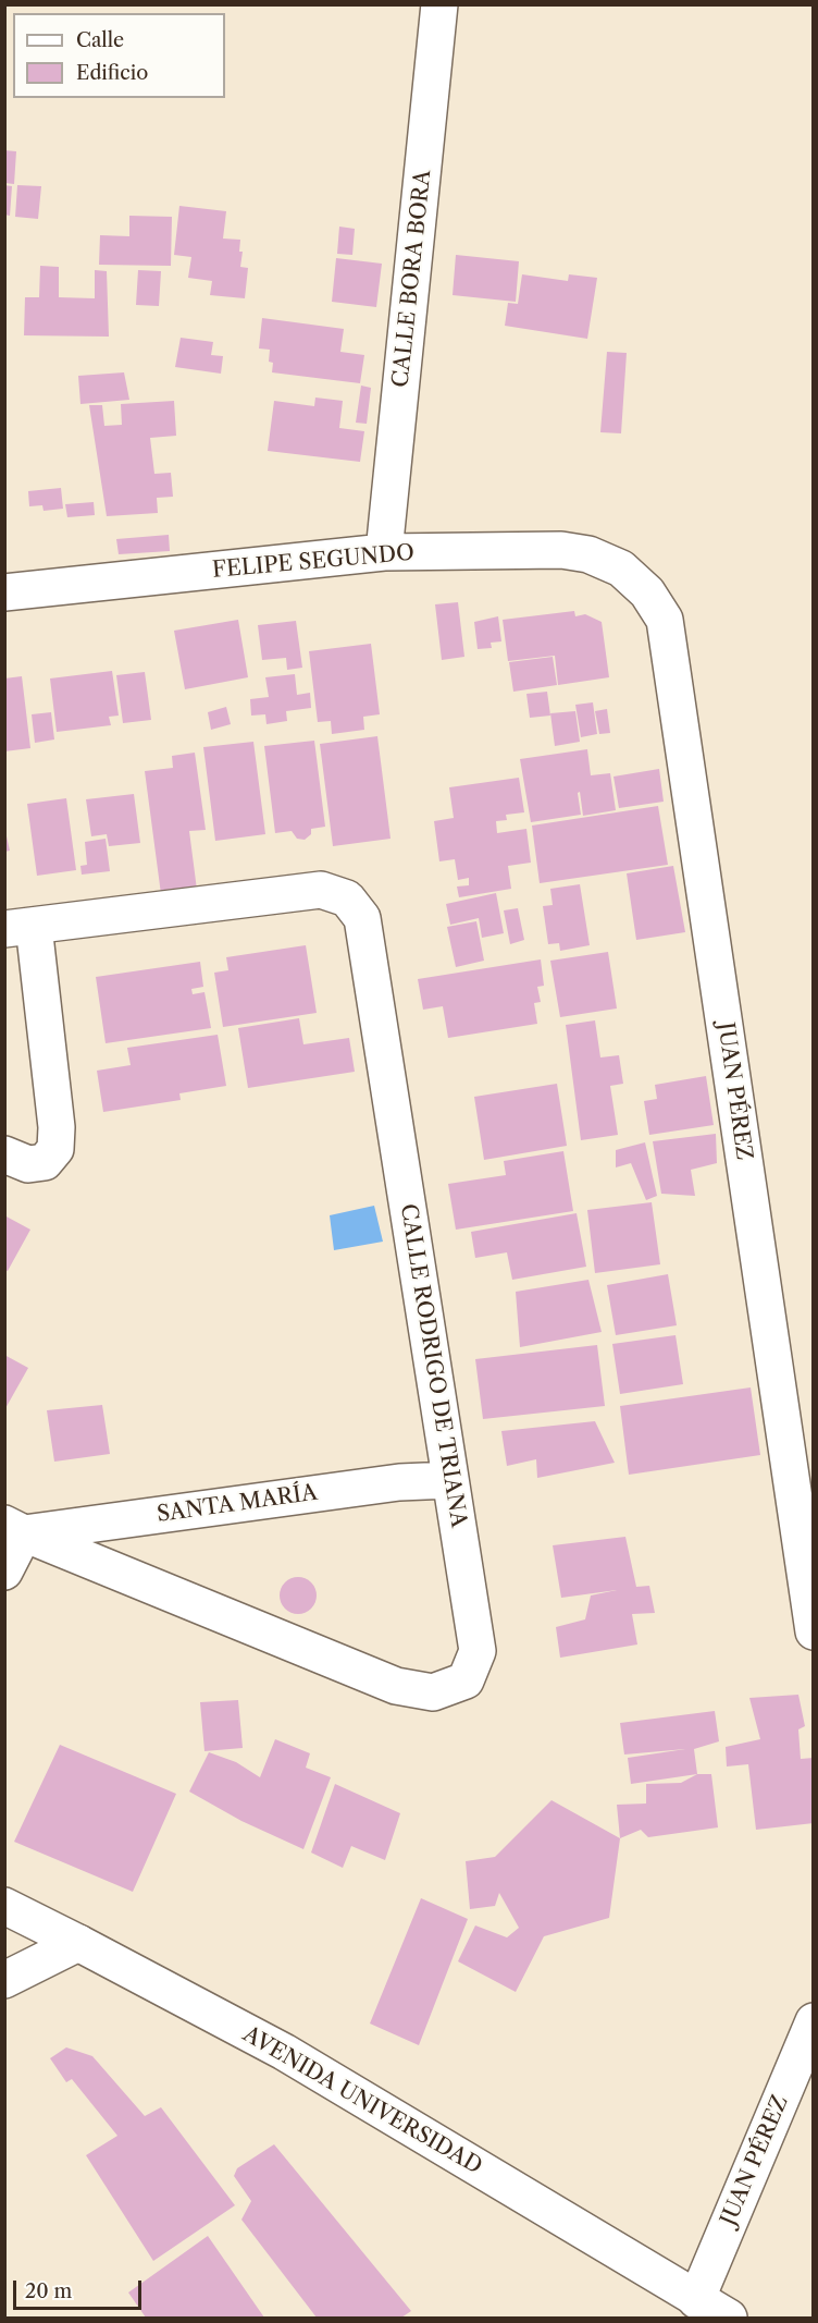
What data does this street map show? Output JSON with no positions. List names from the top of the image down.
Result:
{
  "streets": {
    "street": [
      "CALLE BORA BORA",
      "FELIPE SEGUNDO",
      "JUAN PÉREZ",
      "CALLE RODRIGO DE TRIANA",
      "SANTA MARÍA",
      "AVENIDA UNIVERSIDAD"
    ]
  },
  "crossings": [
    ["CALLE BORA BORA", "FELIPE SEGUNDO"],
    ["FELIPE SEGUNDO", "JUAN PÉREZ"],
    ["JUAN PÉREZ", "AVENIDA UNIVERSIDAD"],
    ["CALLE RODRIGO DE TRIANA", "SANTA MARÍA"]
  ],
  "legend": ["Calle", "Edificio"],
  "scale_bar": "20 m"
}
